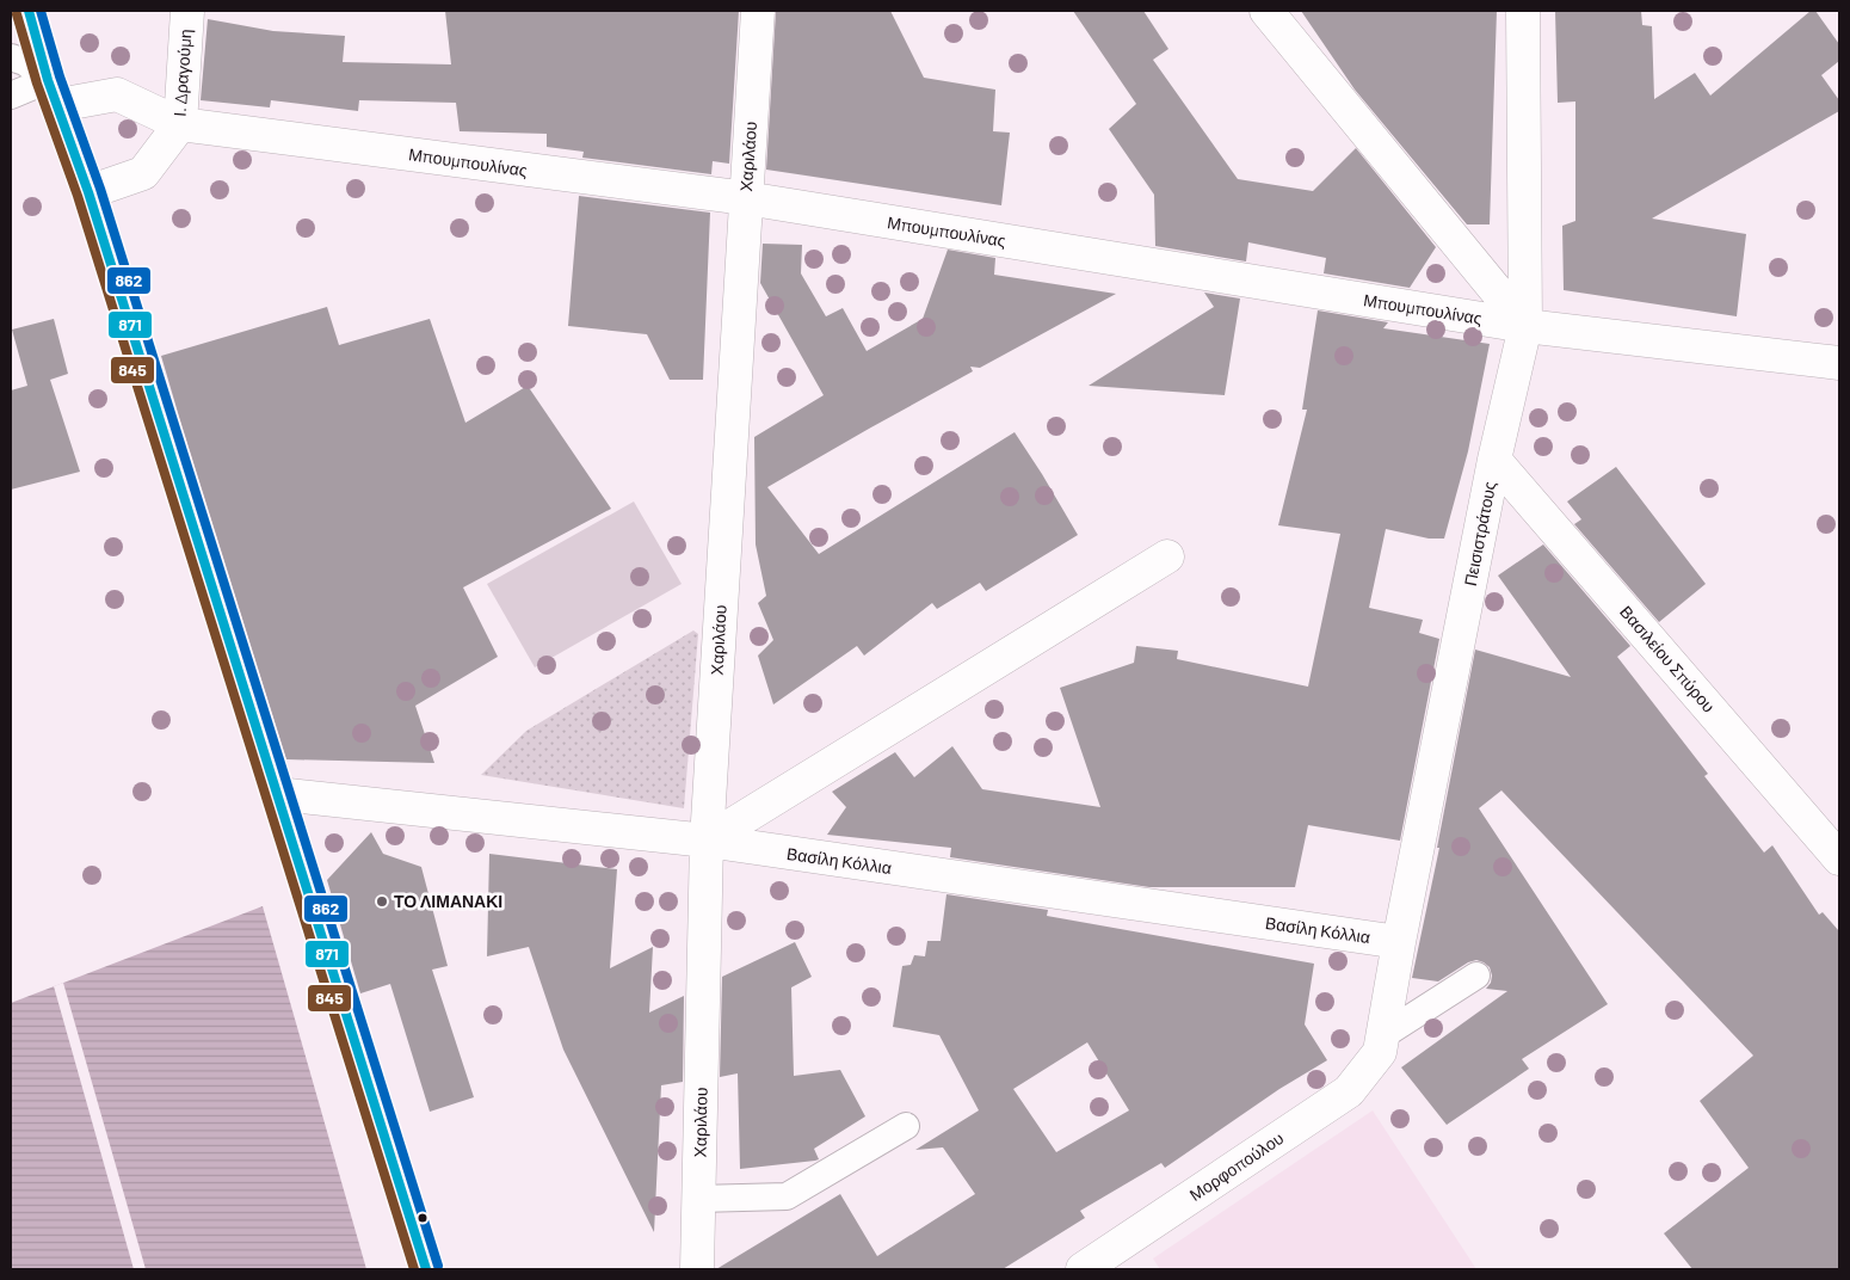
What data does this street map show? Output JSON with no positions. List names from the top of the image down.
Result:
{
  "streets": {
    "street": [
      "Ι. Δραγούμη",
      "Χαριλάου",
      "Μπουμπουλίνας",
      "Πεισιστράτους",
      "Βασιλείου Σπύρου",
      "Βασίλη Κόλλια",
      "Μορφοπούλου"
    ]
  },
  "crossings": [
    ["Ι. Δραγούμη", "Μπουμπουλίνας"],
    ["Χαριλάου", "Μπουμπουλίνας"],
    ["Χαριλάου", "Βασίλη Κόλλια"],
    ["Μπουμπουλίνας", "Πεισιστράτους"],
    ["Πεισιστράτους", "Βασιλείου Σπύρου"],
    ["Πεισιστράτους", "Βασίλη Κόλλια"],
    ["Πεισιστράτους", "Μορφοπούλου"]
  ],
  "places": ["ΤΟ ΛΙΜΑΝΑΚΙ"],
  "lines": ["transit line 871", "transit line 862", "transit line 845"]
}
